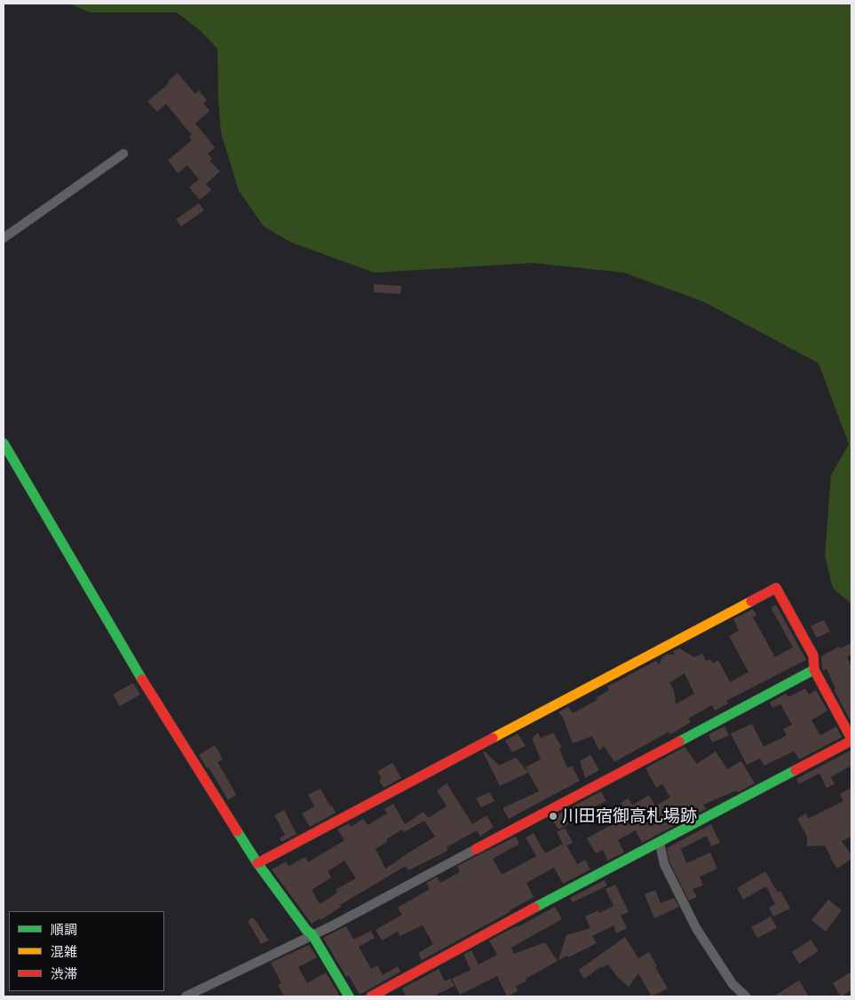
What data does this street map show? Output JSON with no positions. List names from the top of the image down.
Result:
{
  "places": ["川田宿御高札場跡"],
  "legend": ["順調", "混雑", "渋滞"]
}
